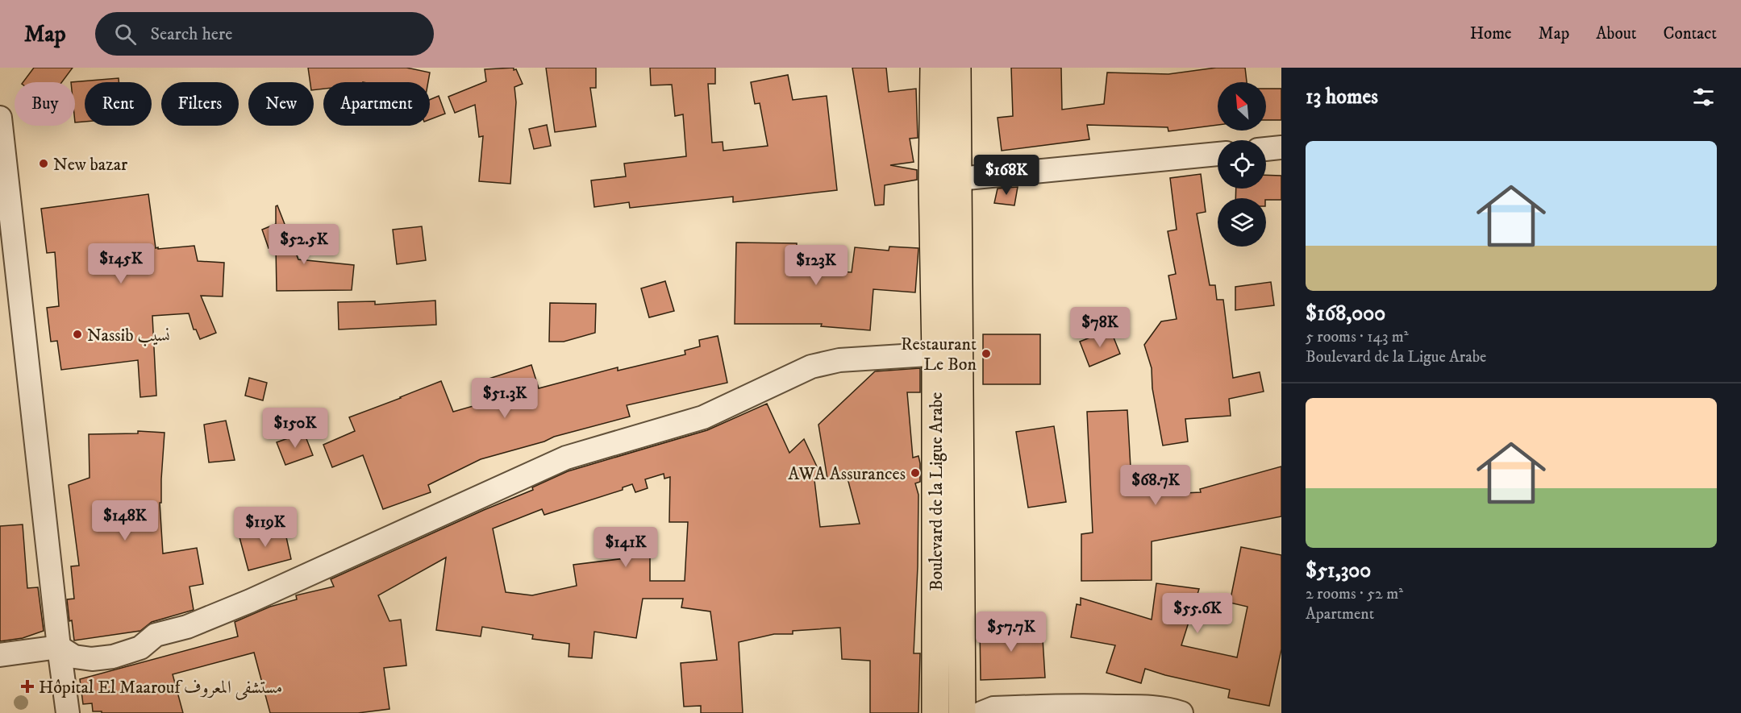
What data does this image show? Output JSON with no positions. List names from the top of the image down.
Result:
{
  "streets": {
    "main road": ["Boulevard de la Ligue Arabe"]
  },
  "places": {
    "other": [
      "New bazar",
      "Nassib نسيب",
      "Restaurant Le Bon",
      "AWA Assurances"
    ],
    "health": ["Hôpital El Maarouf مستشفى المعروف"]
  },
  "north": "top left",
  "page": {
    "header": "Map",
    "search": "Search here",
    "nav": [
      "Home",
      "Map",
      "About",
      "Contact"
    ],
    "heading": "13 homes",
    "chip": [
      "Buy",
      "Rent",
      "Filters",
      "New",
      "Apartment"
    ],
    "list": [
      {
        "name": "$168,000",
        "note": "5 rooms · 143 m² · Boulevard de la Ligue Arabe"
      },
      {
        "name": "$51,300",
        "note": "2 rooms · 52 m² · Apartment"
      }
    ],
    "price": [
      "$168K",
      "$52.5K",
      "$145K",
      "$123K",
      "$78K",
      "$51.3K",
      "$150K",
      "$68.7K",
      "$148K",
      "$119K",
      "$141K",
      "$55.6K",
      "$57.7K"
    ]
  }
}
